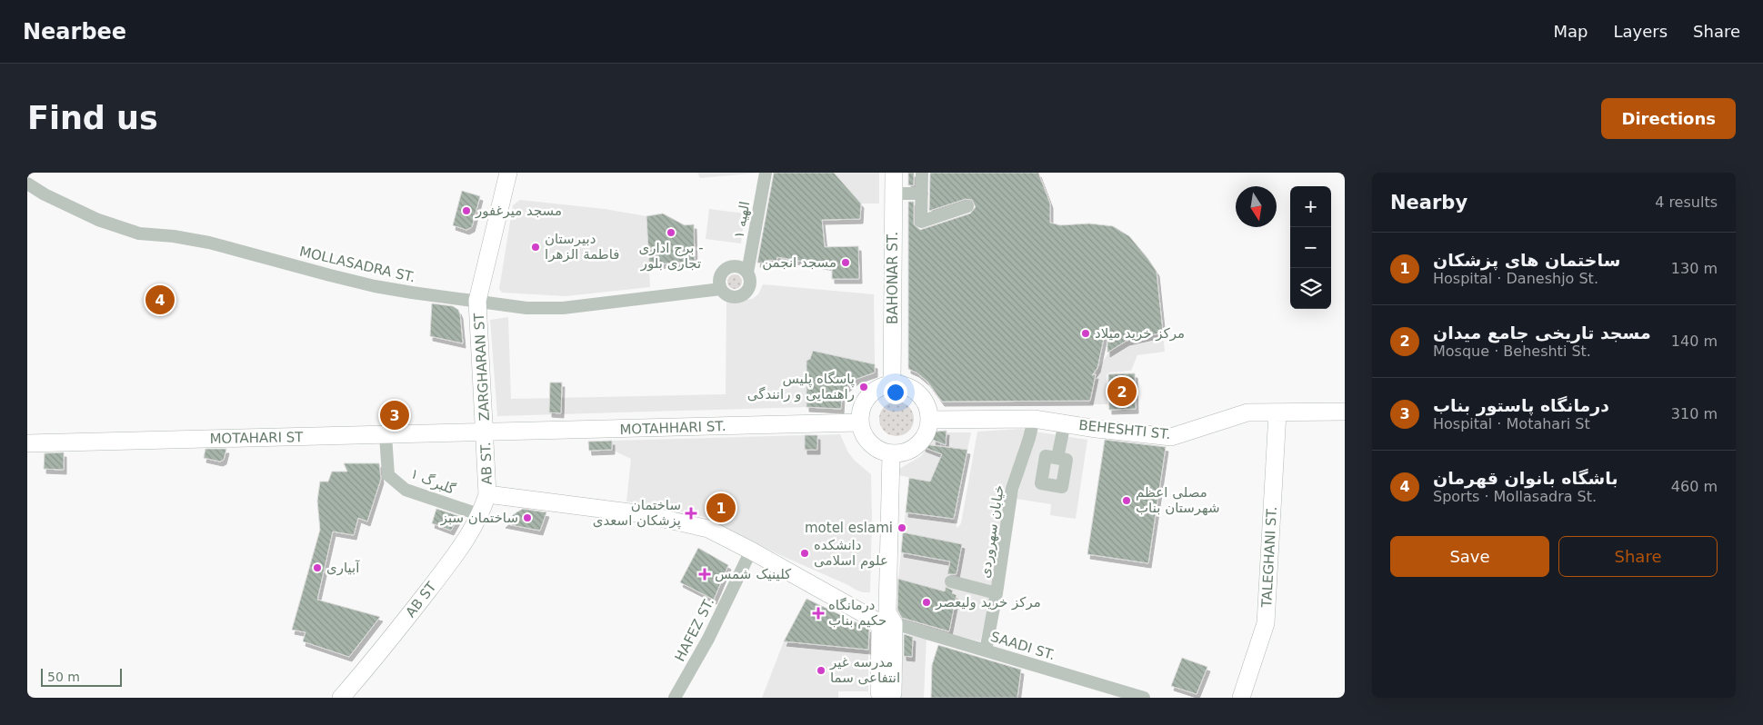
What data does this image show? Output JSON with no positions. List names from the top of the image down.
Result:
{
  "streets": {
    "main road": [
      "BAHONAR ST.",
      "ZARGHARAN ST",
      "MOTAHHARI ST.",
      "BEHESHTI ST.",
      "MOTAHARI ST",
      "AB ST.",
      "TALEGHANI ST.",
      "AB ST"
    ],
    "street": [
      "الهیه ۱",
      "MOLLASADRA ST.",
      "گلبرگ ۱",
      "خیابان سهروردی",
      "HAFEZ ST.",
      "SAADI ST."
    ]
  },
  "crossings": [
    ["الهیه ۱", "MOLLASADRA ST."],
    ["MOLLASADRA ST.", "ZARGHARAN ST"],
    ["BAHONAR ST.", "MOTAHHARI ST."],
    ["BAHONAR ST.", "BEHESHTI ST."],
    ["ZARGHARAN ST", "MOTAHHARI ST."],
    ["ZARGHARAN ST", "MOTAHARI ST"],
    ["ZARGHARAN ST", "AB ST."],
    ["MOTAHHARI ST.", "BEHESHTI ST."],
    ["MOTAHHARI ST.", "MOTAHARI ST"],
    ["MOTAHHARI ST.", "AB ST."],
    ["BEHESHTI ST.", "خیابان سهروردی"],
    ["BEHESHTI ST.", "TALEGHANI ST."],
    ["MOTAHARI ST", "AB ST."],
    ["MOTAHARI ST", "گلبرگ ۱"],
    ["AB ST.", "AB ST"],
    ["گلبرگ ۱", "AB ST"],
    ["خیابان سهروردی", "SAADI ST."]
  ],
  "places": {
    "other": [
      "مسجد میرغفور",
      "برج اداری - تجاری بلور",
      "دبیرستان فاطمة الزهرا",
      "مسجد انجمن",
      "مرکز خرید میلاد",
      "پاسگاه پلیس راهنمایی و رانندگی",
      "مصلی اعظم شهرستان بناب",
      "ساختمان سبز",
      "motel eslami",
      "دانشکده علوم اسلامی",
      "آبیاری",
      "مرکز خرید ولیعصر",
      "مدرسه غیر انتفاعی سما"
    ],
    "health": ["ساختمان پزشکان اسعدی", "کلینیک شمس", "درمانگاه حکیم بناب"]
  },
  "scale_bar": "50 m",
  "north": "bottom",
  "page": {
    "header": "Nearbee",
    "nav": ["Map", "Layers", "Share"],
    "buttons": [
      "Directions",
      ["Save", "Share"]
    ],
    "title": "Find us",
    "heading": ["Nearby", "4 results"],
    "map_buttons": ["+", "−"],
    "list": [
      {
        "mark": "1",
        "name": "ساختمان های پزشکان",
        "note": "Hospital · Daneshjo St.",
        "value": "130 m"
      },
      {
        "mark": "2",
        "name": "مسجد تاریخی جامع میدان",
        "note": "Mosque · Beheshti St.",
        "value": "140 m"
      },
      {
        "mark": "3",
        "name": "درمانگاه پاستور بناب",
        "note": "Hospital · Motahari St",
        "value": "310 m"
      },
      {
        "mark": "4",
        "name": "باشگاه بانوان قهرمان",
        "note": "Sports · Mollasadra St.",
        "value": "460 m"
      }
    ],
    "pins": [
      "4",
      "2",
      "3",
      "1"
    ],
    "scale": "50 m"
  }
}
